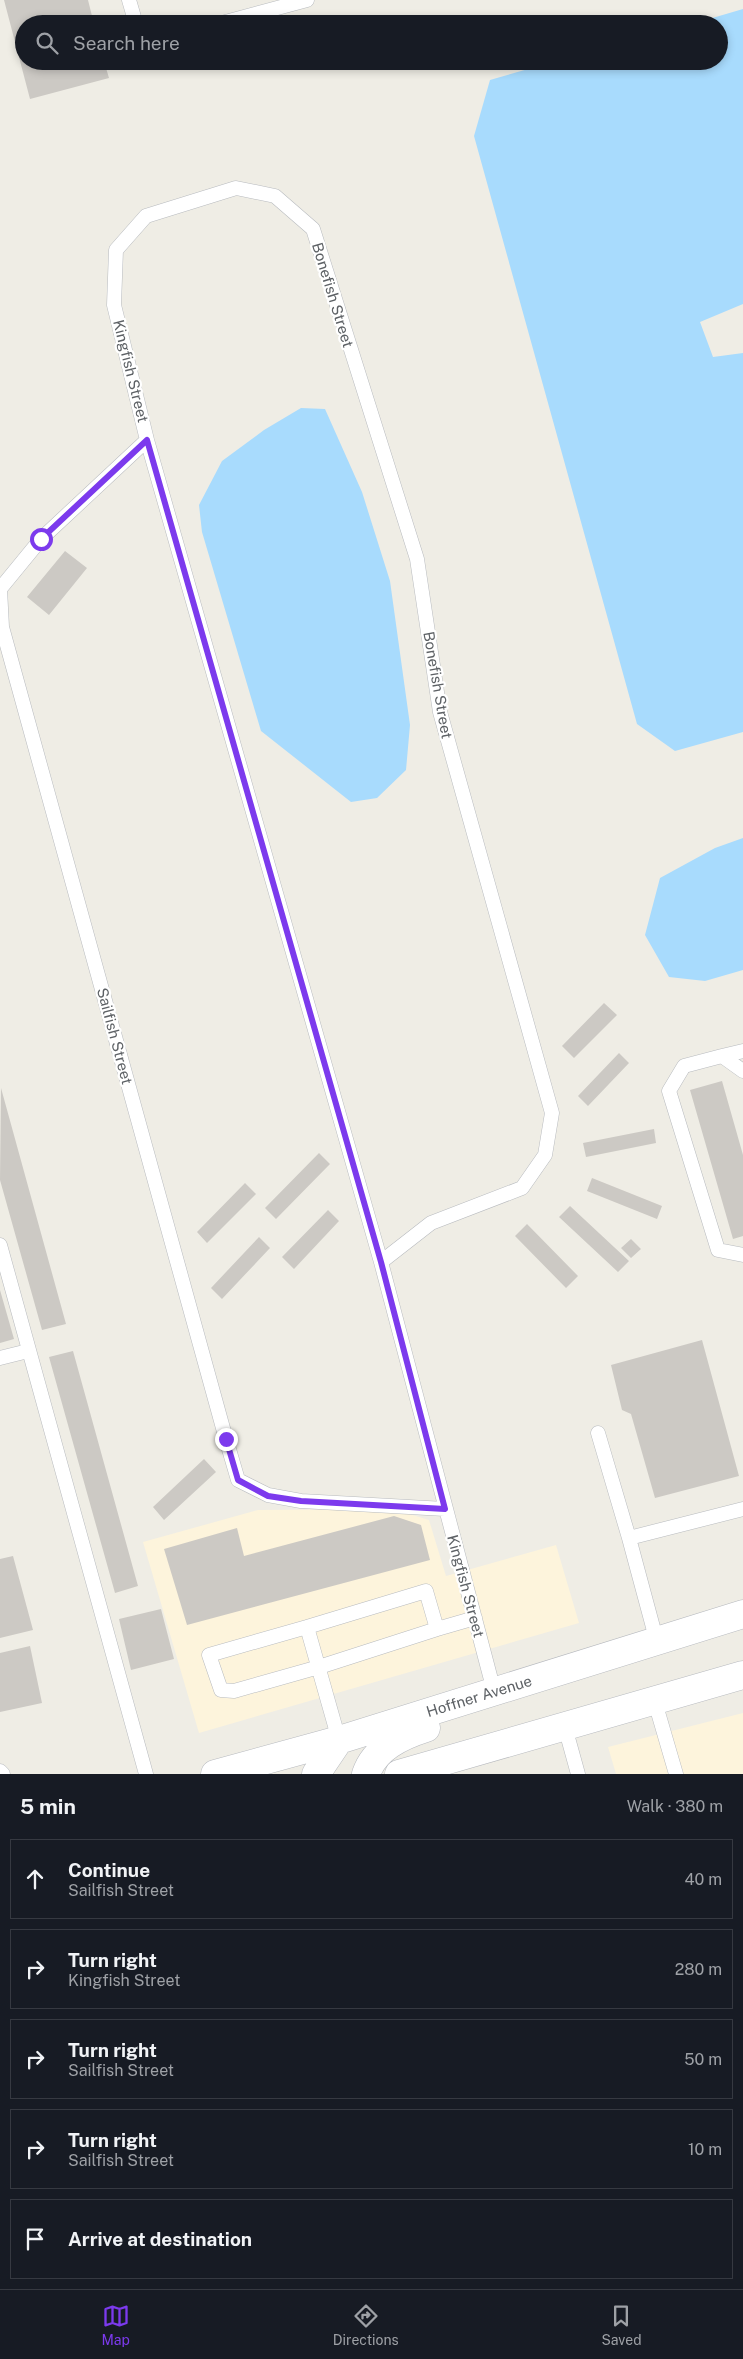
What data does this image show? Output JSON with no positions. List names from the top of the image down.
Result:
{
  "streets": {
    "main road": ["Hoffner Avenue"],
    "lane": ["Bonefish Street", "Kingfish Street", "Sailfish Street"]
  },
  "crossings": [
    ["Bonefish Street", "Kingfish Street"],
    ["Kingfish Street", "Sailfish Street"],
    ["Kingfish Street", "Hoffner Avenue"]
  ],
  "page": {
    "search": "Search here",
    "heading": ["5 min", "Walk · 380 m"],
    "list": [
      ["Continue", "Sailfish Street", "40 m"],
      ["Turn right", "Kingfish Street", "280 m"],
      ["Turn right", "Sailfish Street", "50 m"],
      ["Turn right", "Sailfish Street", "10 m"],
      "Arrive at destination"
    ],
    "nav": ["Map", "Directions", "Saved"]
  }
}
